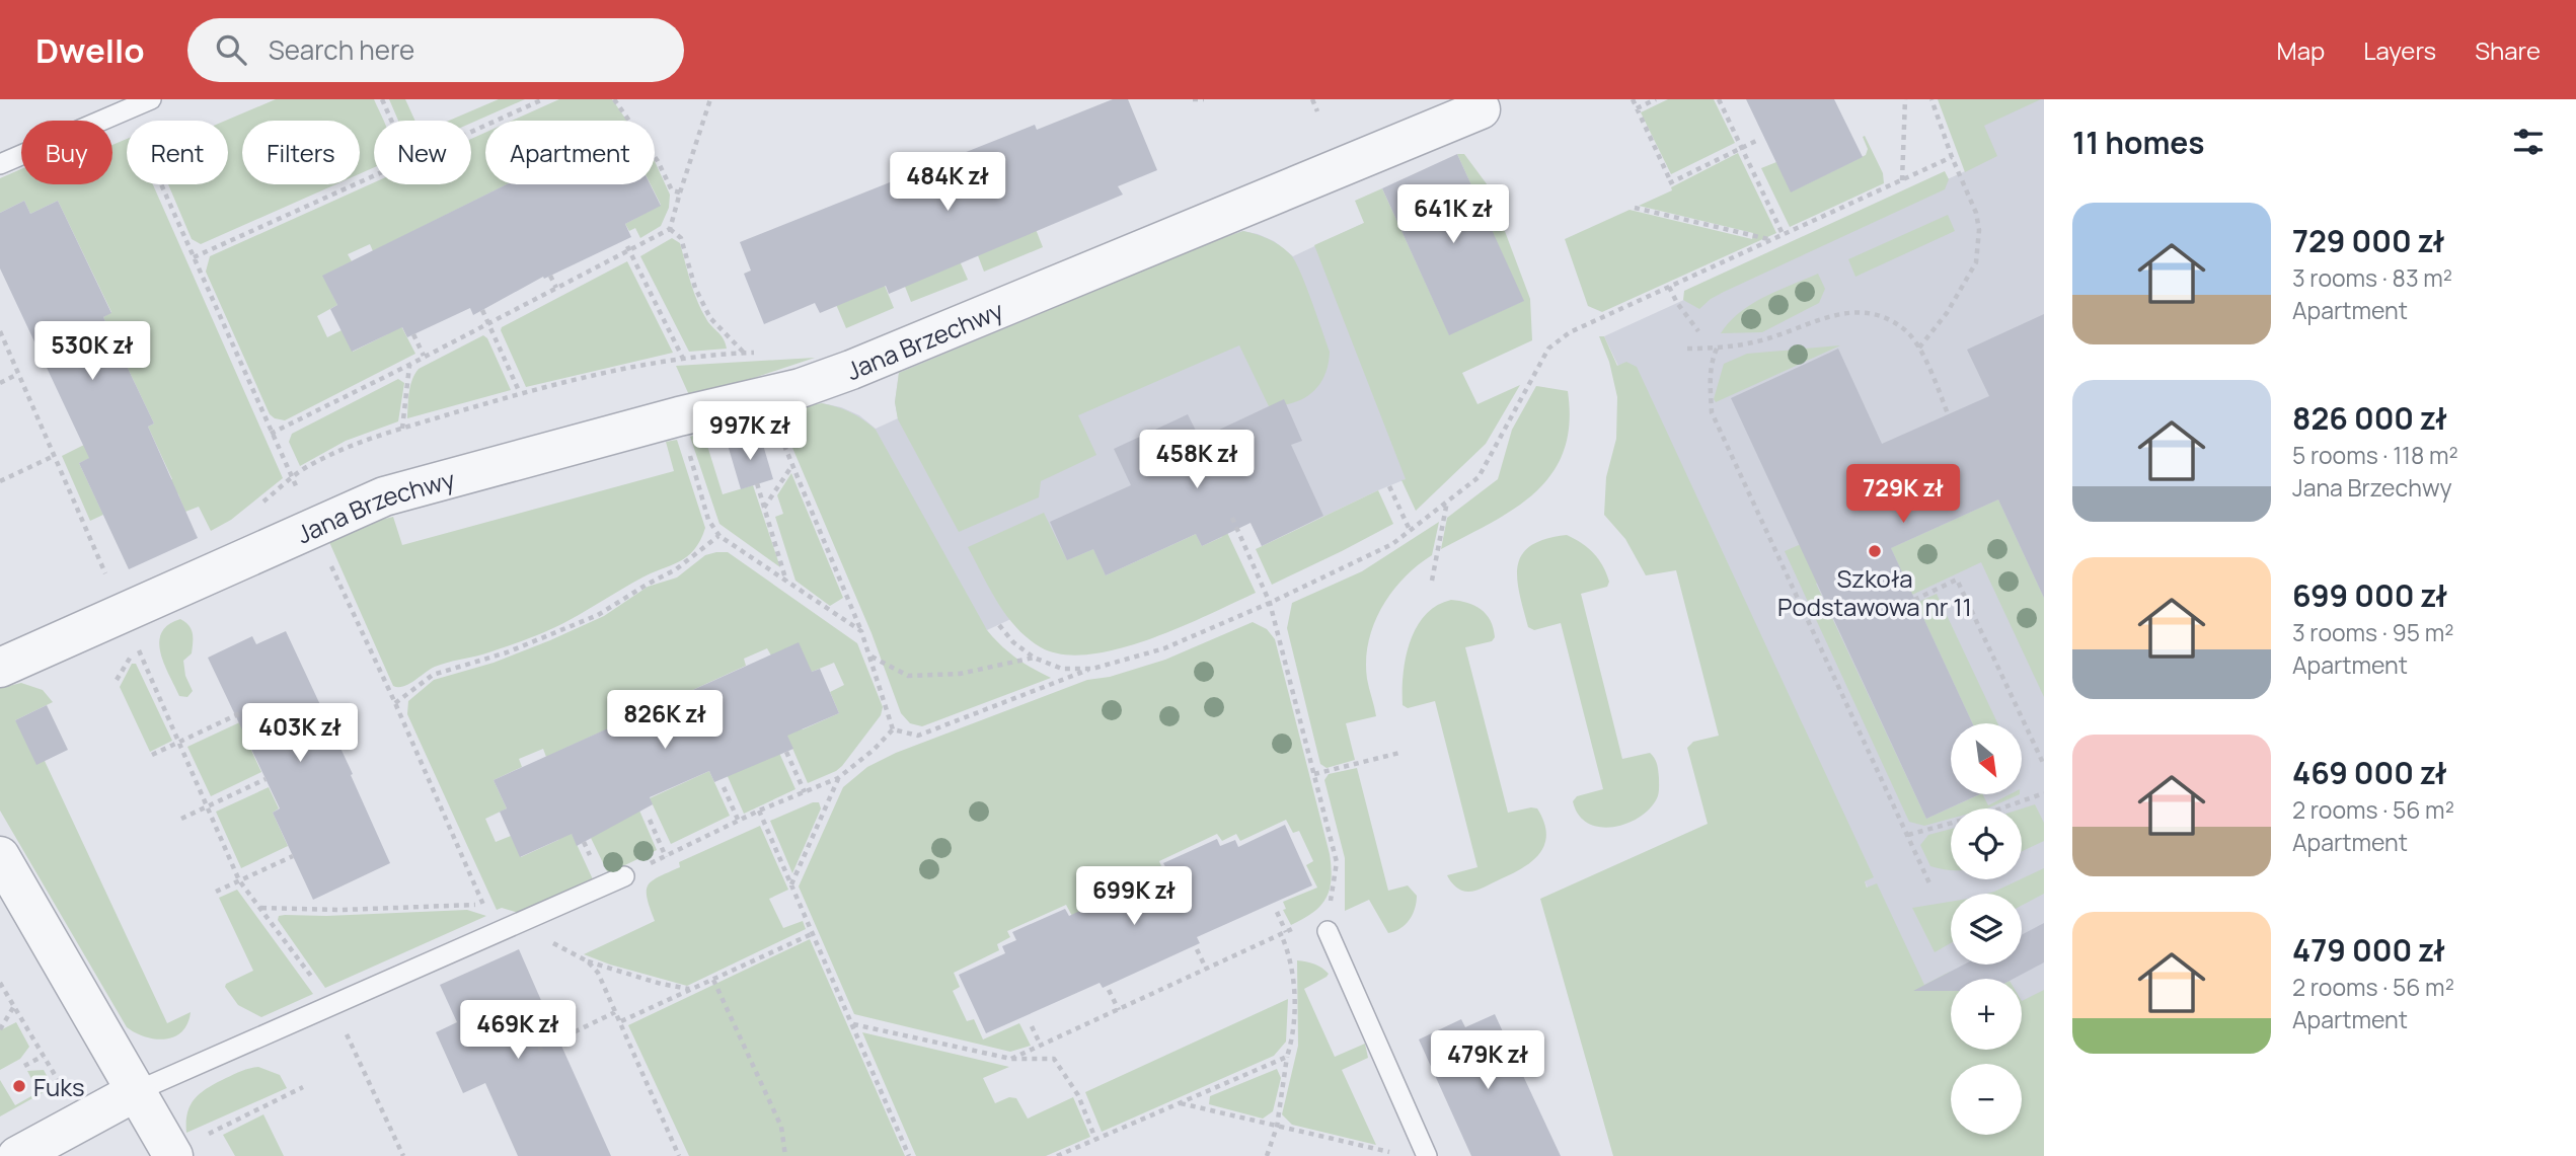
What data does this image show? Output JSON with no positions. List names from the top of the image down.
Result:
{
  "streets": {
    "street": ["Jana Brzechwy"]
  },
  "places": ["Szkoła Podstawowa nr 11", "Fuks"],
  "north": "bottom right",
  "page": {
    "header": "Dwello",
    "search": "Search here",
    "nav": ["Map", "Layers", "Share"],
    "heading": "11 homes",
    "chip": [
      "Buy",
      "Rent",
      "Filters",
      "New",
      "Apartment"
    ],
    "price": [
      "484K zł",
      "641K zł",
      "530K zł",
      "997K zł",
      "458K zł",
      "729K zł",
      "826K zł",
      "403K zł",
      "699K zł",
      "469K zł",
      "479K zł"
    ],
    "list": [
      {
        "name": "729 000 zł",
        "note": "3 rooms · 83 m² · Apartment"
      },
      {
        "name": "826 000 zł",
        "note": "5 rooms · 118 m² · Jana Brzechwy"
      },
      {
        "name": "699 000 zł",
        "note": "3 rooms · 95 m² · Apartment"
      },
      {
        "name": "469 000 zł",
        "note": "2 rooms · 56 m² · Apartment"
      },
      {
        "name": "479 000 zł",
        "note": "2 rooms · 56 m² · Apartment"
      }
    ],
    "map_buttons": ["+", "−"]
  }
}
